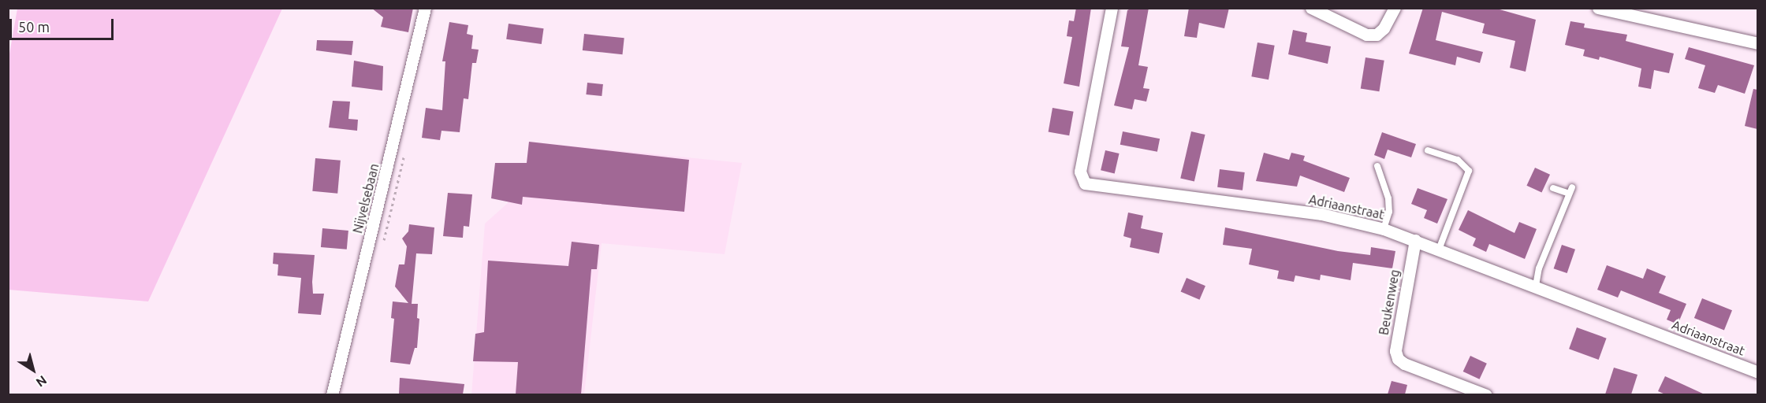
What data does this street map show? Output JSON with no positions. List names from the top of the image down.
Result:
{
  "streets": {
    "street": ["Nijvelsebaan", "Adriaanstraat", "Beukenweg"]
  },
  "crossings": [
    ["Adriaanstraat", "Beukenweg"]
  ],
  "scale_bar": "50 m",
  "north": "bottom right"
}
